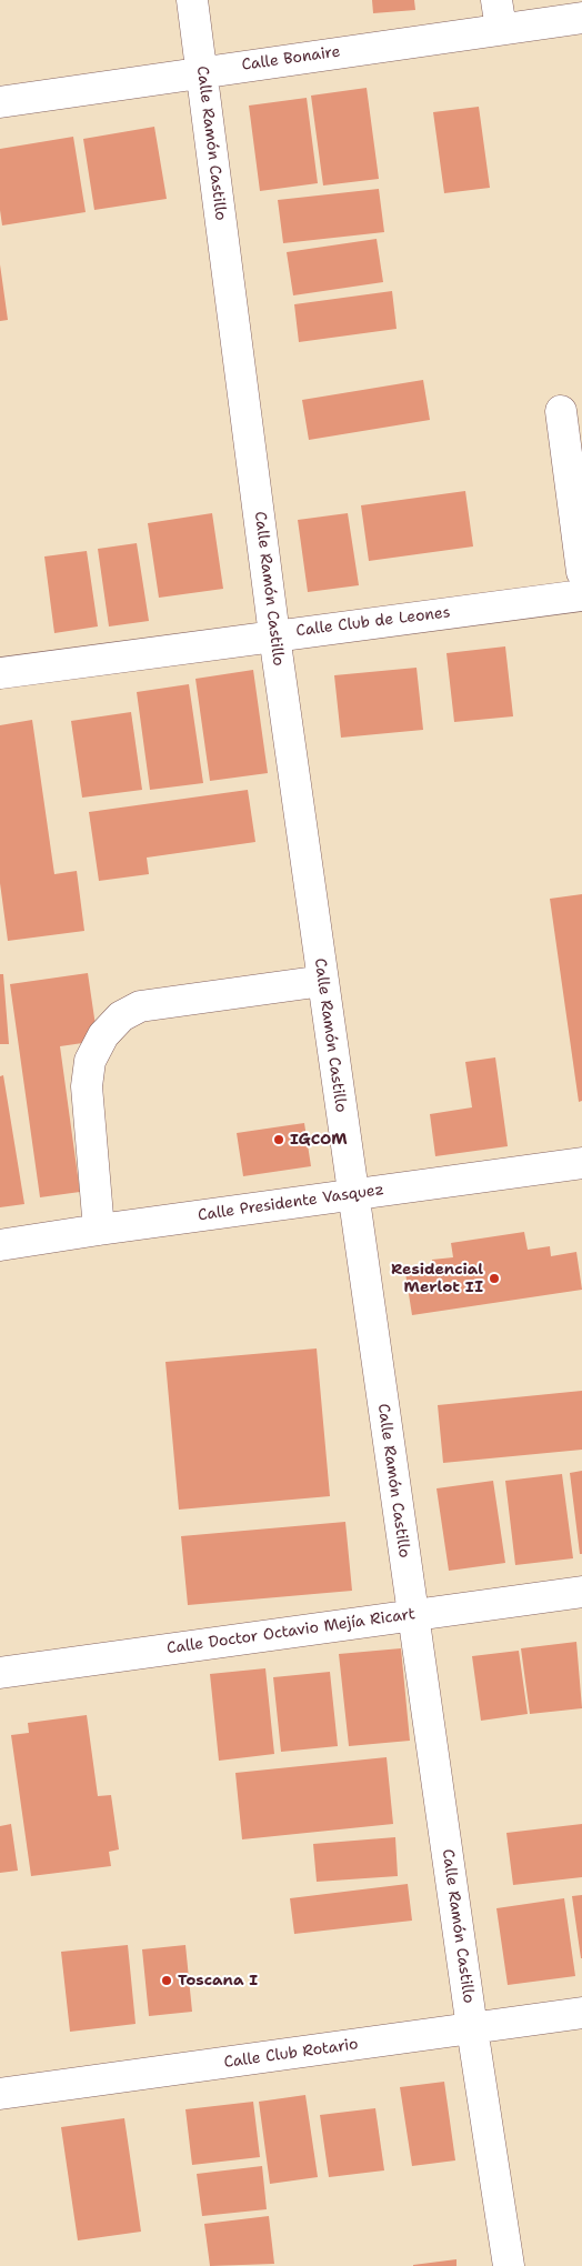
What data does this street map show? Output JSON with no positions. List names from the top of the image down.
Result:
{
  "streets": {
    "street": [
      "Calle Bonaire",
      "Calle Ramón Castillo",
      "Calle Club de Leones",
      "Calle Presidente Vasquez",
      "Calle Doctor Octavio Mejía Ricart",
      "Calle Club Rotario"
    ]
  },
  "crossings": [
    ["Calle Bonaire", "Calle Ramón Castillo"],
    ["Calle Ramón Castillo", "Calle Club de Leones"],
    ["Calle Ramón Castillo", "Calle Presidente Vasquez"],
    ["Calle Ramón Castillo", "Calle Doctor Octavio Mejía Ricart"],
    ["Calle Ramón Castillo", "Calle Club Rotario"]
  ],
  "places": ["IGCOM", "Residencial Merlot II", "Toscana I"]
}
